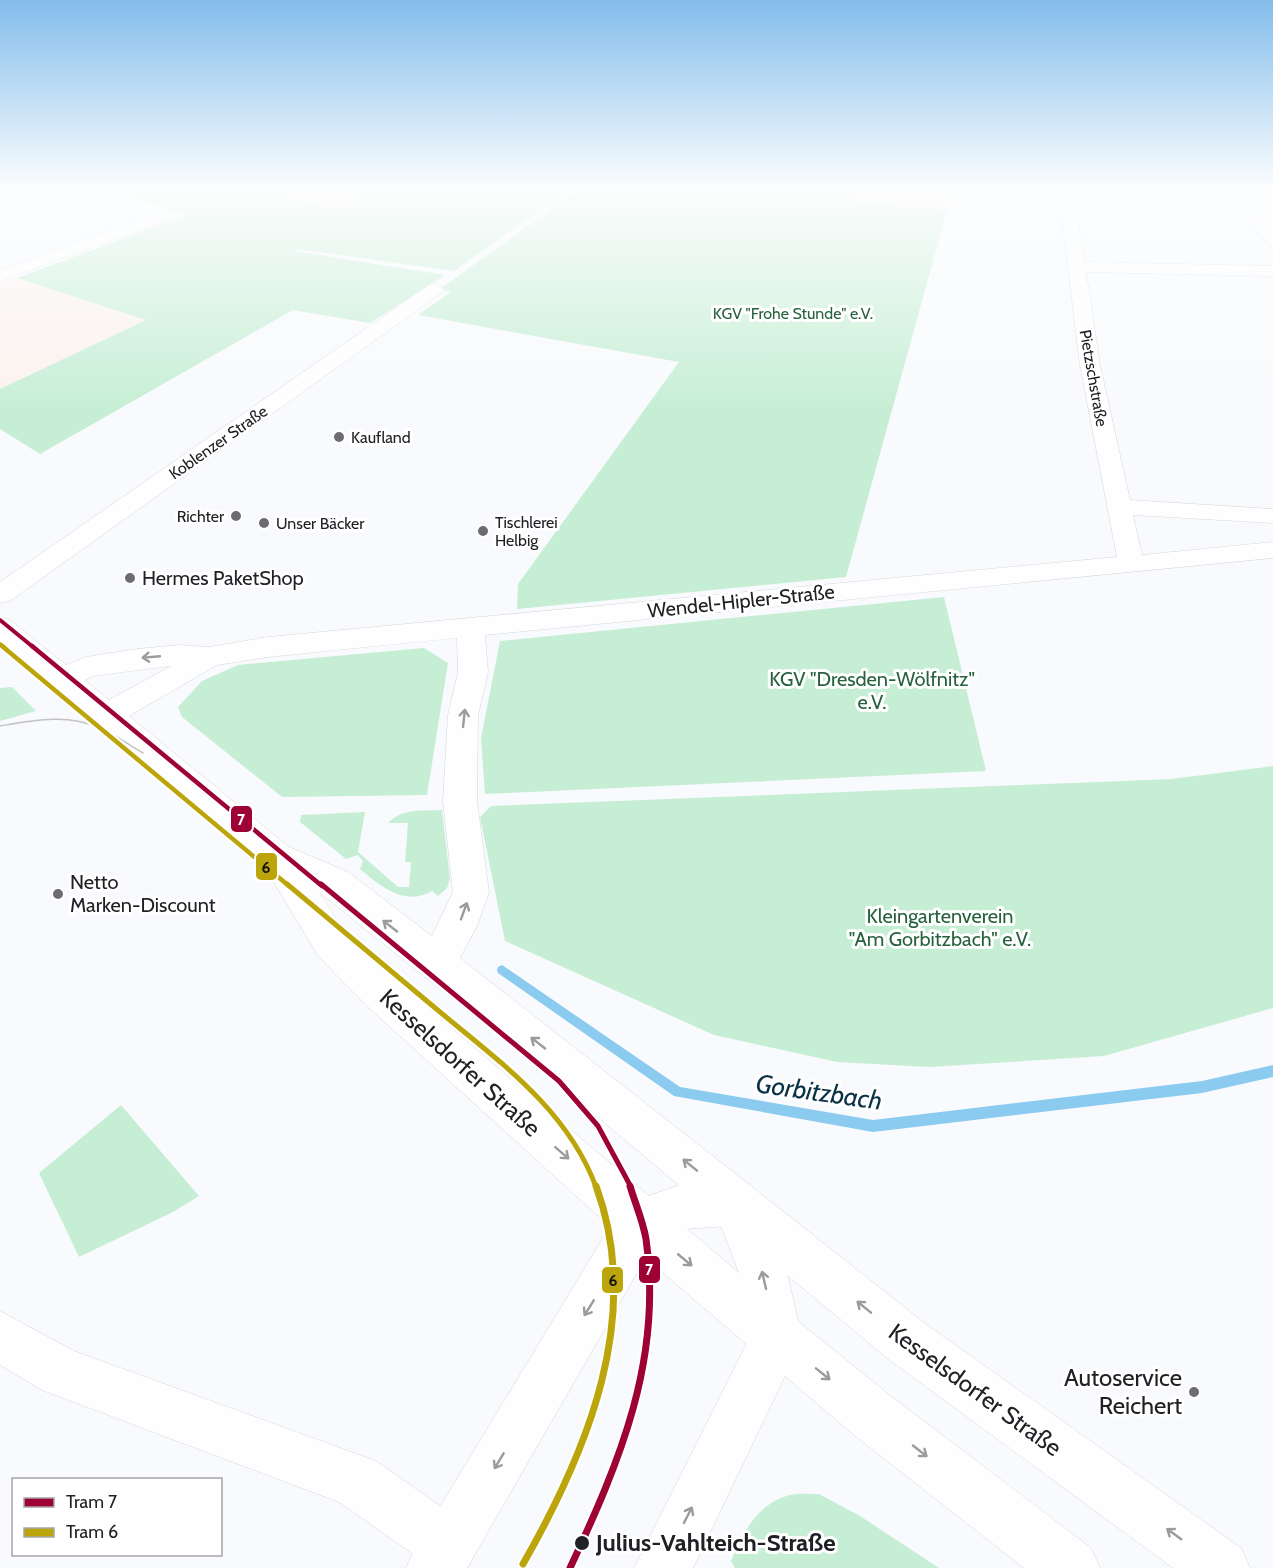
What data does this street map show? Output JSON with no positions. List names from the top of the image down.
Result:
{
  "streets": {
    "street": [
      "Pietzschstraße",
      "Koblenzer Straße",
      "Wendel-Hipler-Straße",
      "Kesselsdorfer Straße"
    ]
  },
  "crossings": [
    ["Pietzschstraße", "Wendel-Hipler-Straße"],
    ["Wendel-Hipler-Straße", "Kesselsdorfer Straße"]
  ],
  "water": ["Gorbitzbach"],
  "parks": ["KGV \"Frohe Stunde\" e.V.", "KGV \"Dresden-Wölfnitz\" e.V.", "Kleingartenverein \"Am Gorbitzbach\" e.V."],
  "places": [
    "Kaufland",
    "Richter",
    "Unser Bäcker",
    "Tischlerei Helbig",
    "Hermes PaketShop",
    "Netto Marken-Discount",
    "Autoservice Reichert",
    "Julius-Vahlteich-Straße"
  ],
  "lines": ["tram line 7", "tram line 6"],
  "legend": ["Tram 7", "Tram 6"]
}
